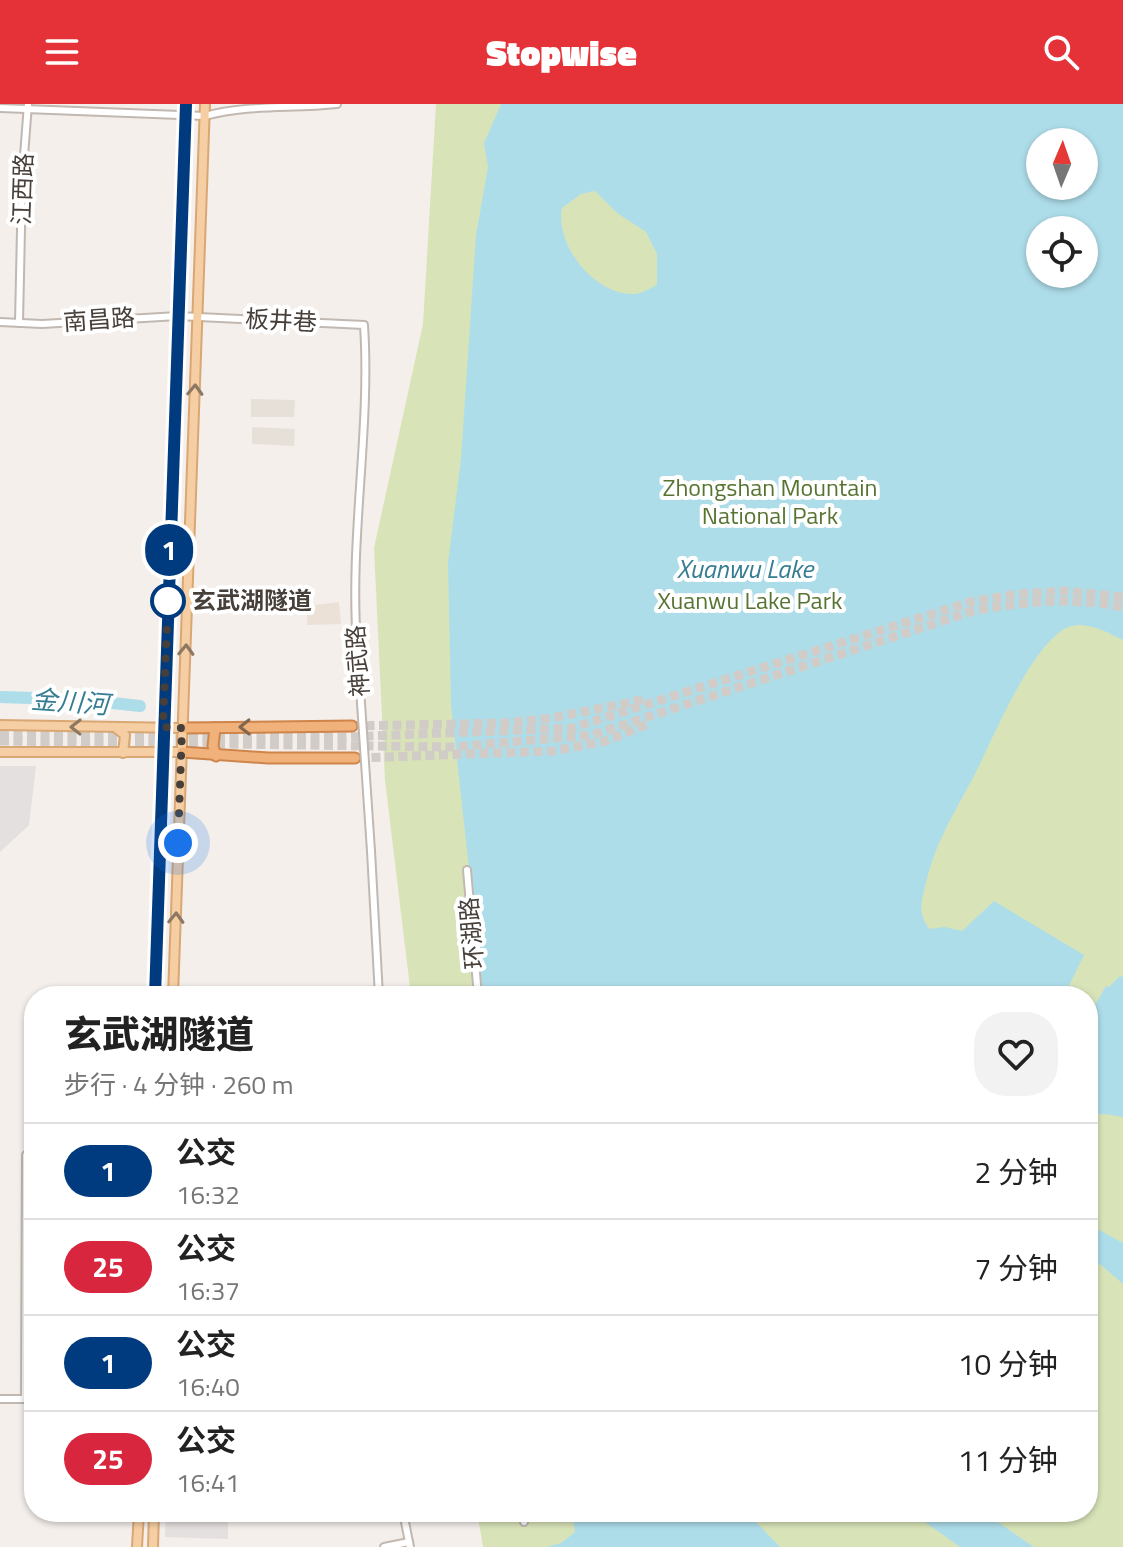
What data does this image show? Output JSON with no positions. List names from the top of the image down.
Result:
{
  "streets": {
    "street": [
      "江西路",
      "南昌路",
      "板井巷",
      "神武路",
      "环湖路"
    ]
  },
  "crossings": [
    ["江西路", "南昌路"],
    ["南昌路", "板井巷"],
    ["板井巷", "神武路"]
  ],
  "water": ["Xuanwu Lake", "金川河"],
  "parks": ["Zhongshan Mountain National Park", "Xuanwu Lake Park"],
  "places": ["玄武湖隧道"],
  "lines": ["bus line 1"],
  "north": "top",
  "page": {
    "header": "Stopwise",
    "on_map": "1",
    "heading": ["玄武湖隧道", "步行 · 4 分钟 · 260 m"],
    "list": [
      {
        "mark": "1",
        "name": "公交",
        "note": "16:32",
        "value": "2 分钟"
      },
      {
        "mark": "25",
        "name": "公交",
        "note": "16:37",
        "value": "7 分钟"
      },
      {
        "mark": "1",
        "name": "公交",
        "note": "16:40",
        "value": "10 分钟"
      },
      {
        "mark": "25",
        "name": "公交",
        "note": "16:41",
        "value": "11 分钟"
      }
    ]
  }
}
